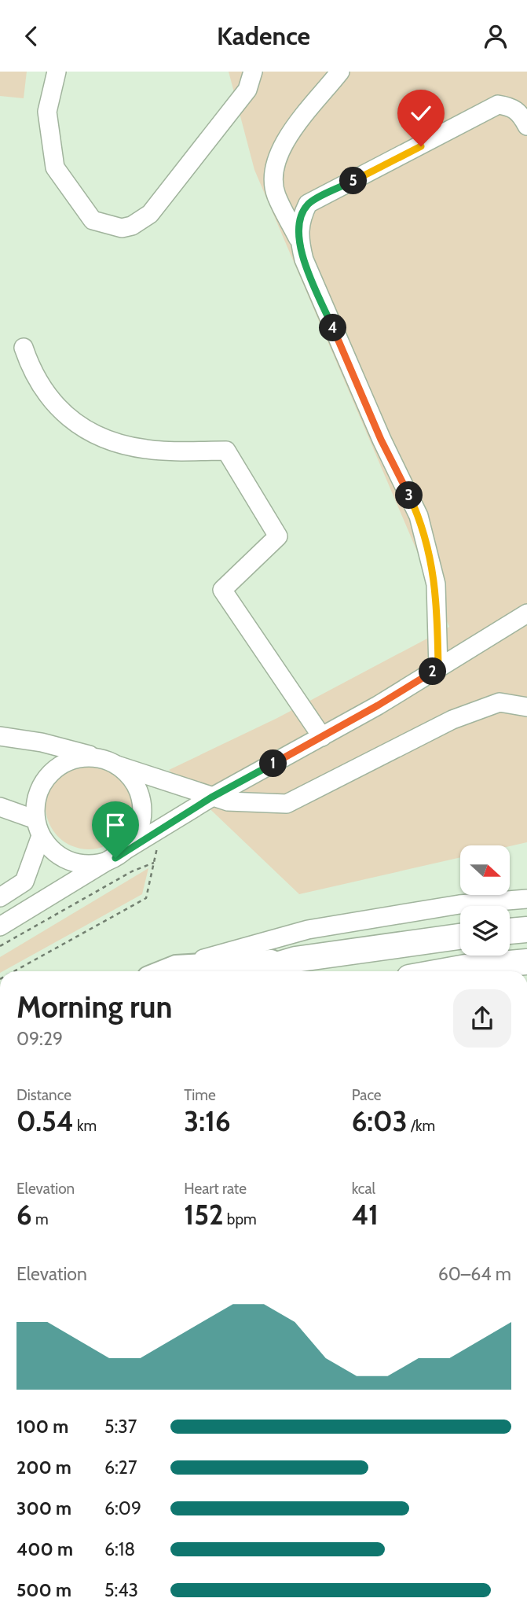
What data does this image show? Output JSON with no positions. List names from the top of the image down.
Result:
{
  "north": "right",
  "page": {
    "header": "Kadence",
    "pins": [
      "5",
      "4",
      "3",
      "2",
      "1"
    ],
    "heading": ["Morning run", "09:29"],
    "stats": [
      ["Distance", "0.54 km"],
      ["Time", "3:16"],
      ["Pace", "6:03 /km"],
      ["Elevation", "6 m"],
      ["Heart rate", "152 bpm"],
      ["kcal", "41"]
    ],
    "chart": ["Elevation", "60–64 m"],
    "list": [
      {
        "name": "100 m",
        "note": "5:37"
      },
      {
        "name": "200 m",
        "note": "6:27"
      },
      {
        "name": "300 m",
        "note": "6:09"
      },
      {
        "name": "400 m",
        "note": "6:18"
      },
      {
        "name": "500 m",
        "note": "5:43"
      }
    ]
  }
}
